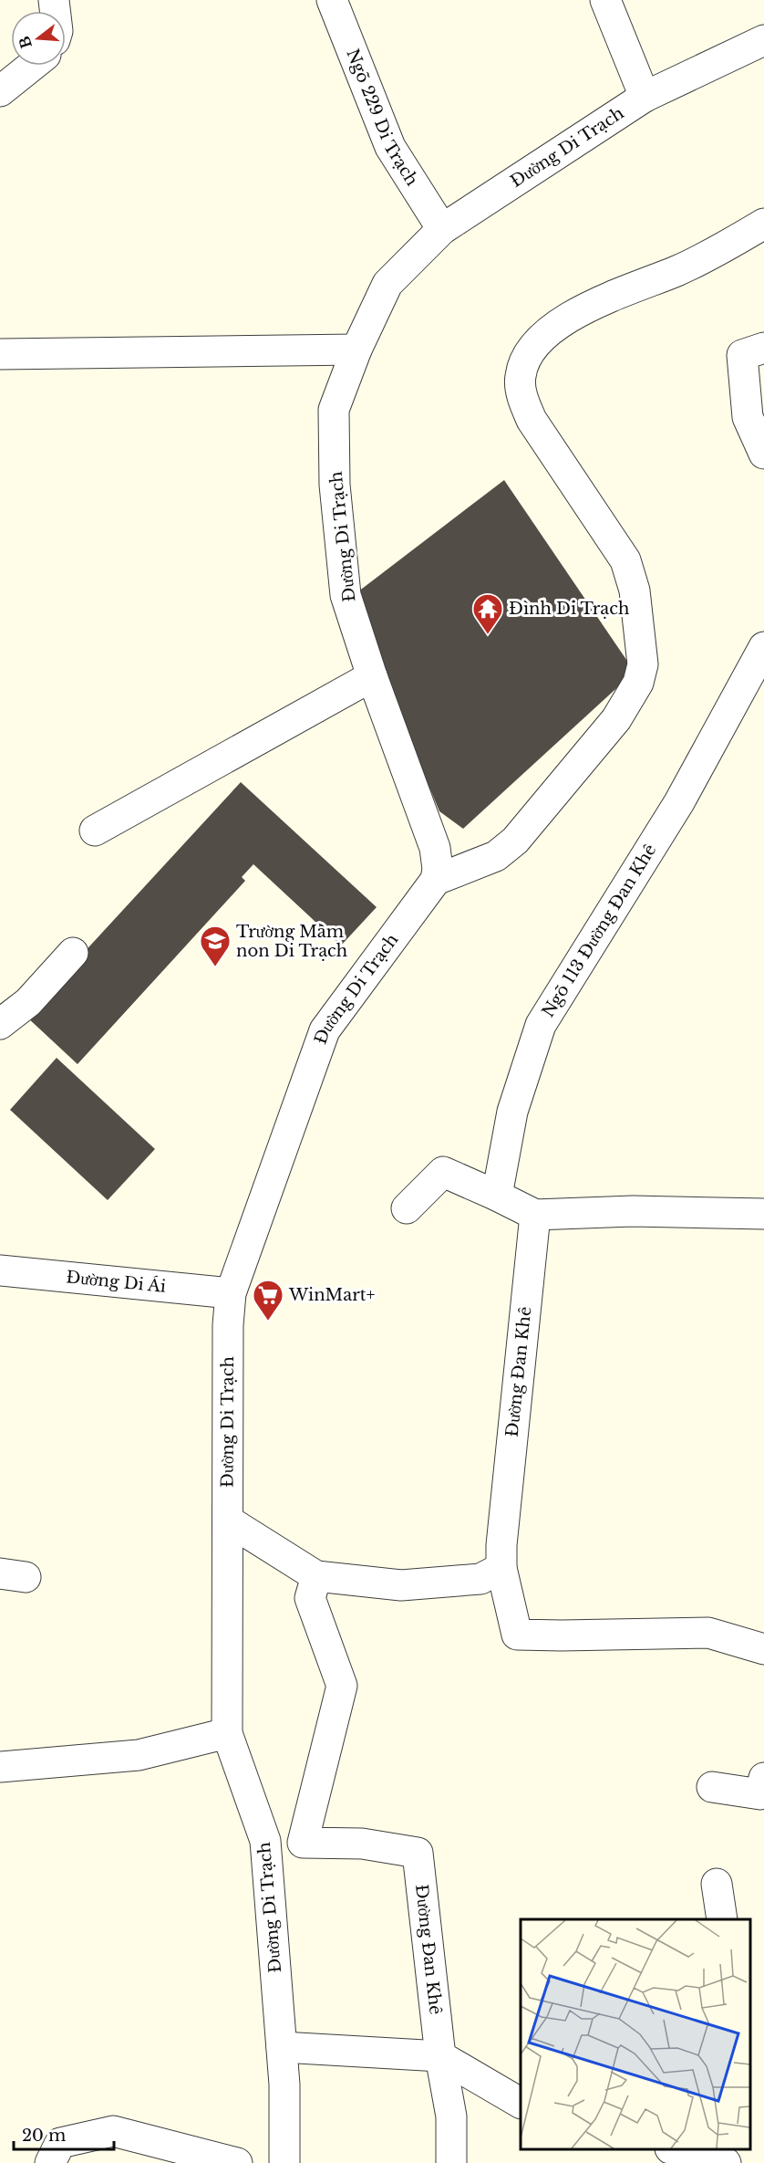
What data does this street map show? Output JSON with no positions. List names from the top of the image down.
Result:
{
  "streets": {
    "street": [
      "Ngõ 229 Di Trạch",
      "Đường Di Trạch",
      "Ngõ 113 Đường Đan Khê",
      "Đường Di Ái",
      "Đường Đan Khê"
    ]
  },
  "crossings": [
    ["Ngõ 229 Di Trạch", "Đường Di Trạch"],
    ["Đường Di Trạch", "Đường Di Ái"],
    ["Đường Di Trạch", "Đường Đan Khê"]
  ],
  "places": {
    "temple": ["Đình Di Trạch"],
    "school or university": ["Trường Mầm non Di Trạch"],
    "supermarket": ["WinMart+"]
  },
  "scale_bar": "20 m",
  "north": "left"
}
